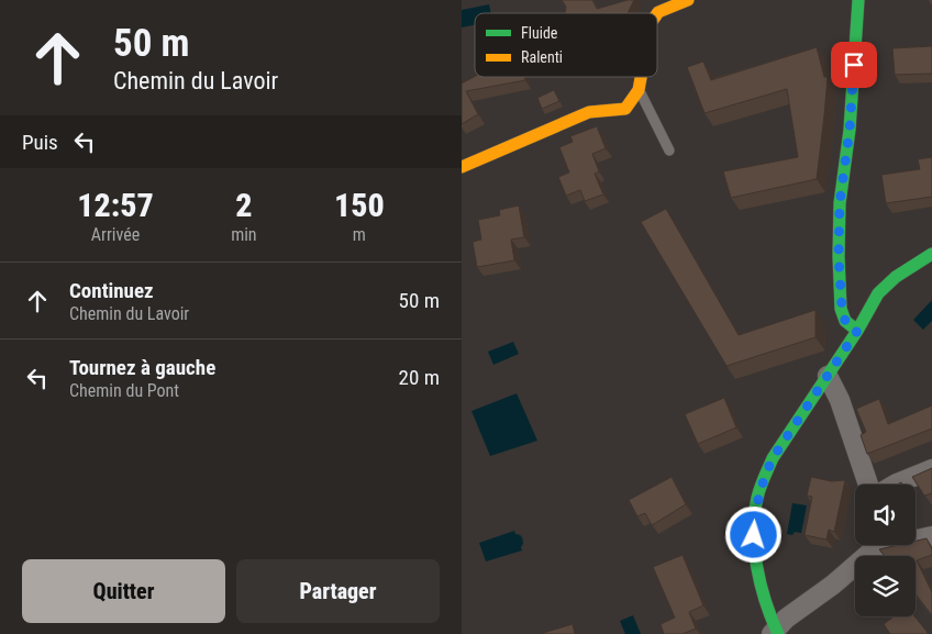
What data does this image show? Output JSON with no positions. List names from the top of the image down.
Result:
{
  "legend": ["Fluide", "Ralenti"],
  "page": {
    "turn": ["50 m", "Chemin du Lavoir"],
    "then": "Puis",
    "eta": [
      "12:57",
      "Arrivée",
      "2",
      "min",
      "150",
      "m"
    ],
    "list": [
      {
        "name": "Continuez",
        "note": "Chemin du Lavoir",
        "value": "50 m"
      },
      {
        "name": "Tournez à gauche",
        "note": "Chemin du Pont",
        "value": "20 m"
      }
    ],
    "buttons": ["Quitter", "Partager"]
  }
}
